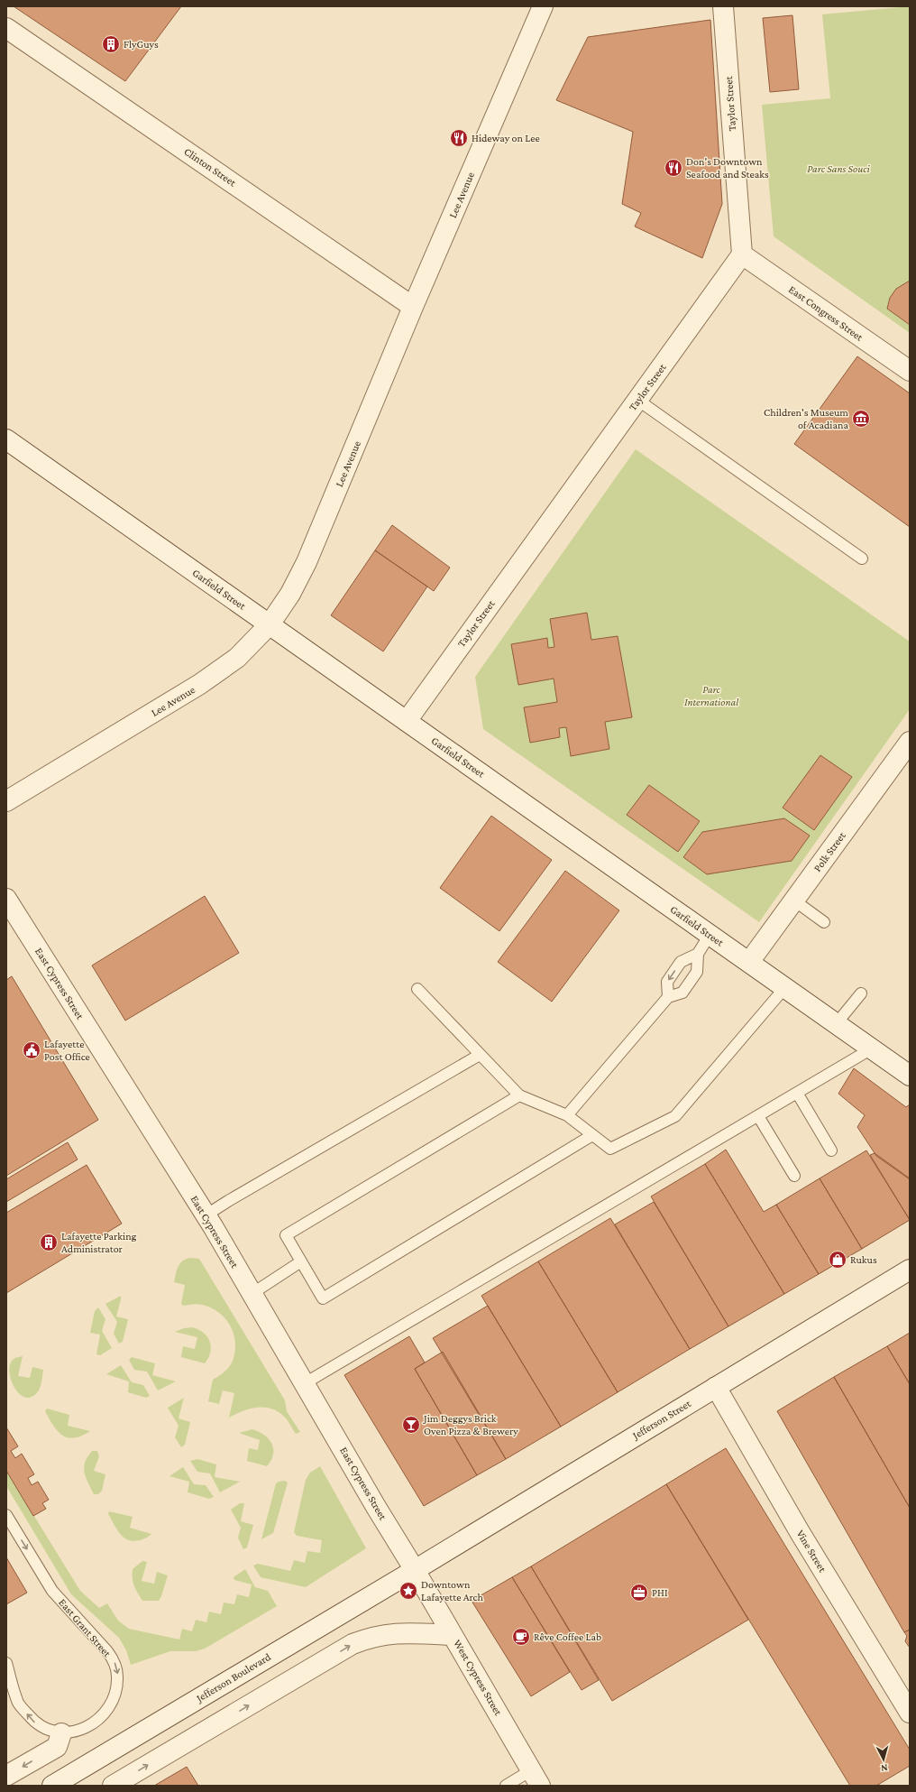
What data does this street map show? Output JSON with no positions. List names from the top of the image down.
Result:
{
  "streets": {
    "street": [
      "Taylor Street",
      "Clinton Street",
      "Lee Avenue",
      "East Congress Street",
      "Garfield Street",
      "Polk Street",
      "East Cypress Street",
      "Jefferson Street",
      "Vine Street",
      "Jefferson Boulevard",
      "West Cypress Street"
    ],
    "lane": ["East Grant Street"]
  },
  "crossings": [
    ["Taylor Street", "East Congress Street"],
    ["Taylor Street", "Garfield Street"],
    ["Clinton Street", "Lee Avenue"],
    ["Lee Avenue", "Garfield Street"],
    ["Garfield Street", "Polk Street"],
    ["East Cypress Street", "Jefferson Street"],
    ["East Cypress Street", "Jefferson Boulevard"],
    ["East Cypress Street", "West Cypress Street"],
    ["Jefferson Street", "Vine Street"],
    ["Jefferson Street", "Jefferson Boulevard"],
    ["Jefferson Street", "West Cypress Street"],
    ["Jefferson Boulevard", "West Cypress Street"]
  ],
  "parks": ["Parc Sans Souci", "Parc International"],
  "places": {
    "building": ["FlyGuys", "Lafayette Parking Administrator"],
    "restaurant": ["Hideway on Lee", "Don's Downtown Seafood and Steaks"],
    "museum": ["Children's Museum of Acadiana"],
    "public building": ["Lafayette Post Office"],
    "shop": ["Rukus"],
    "bar": ["Jim Deggys Brick Oven Pizza & Brewery"],
    "place": ["Downtown Lafayette Arch"],
    "office": ["PHI"],
    "cafe": ["Rêve Coffee Lab"]
  },
  "north": "bottom"
}
